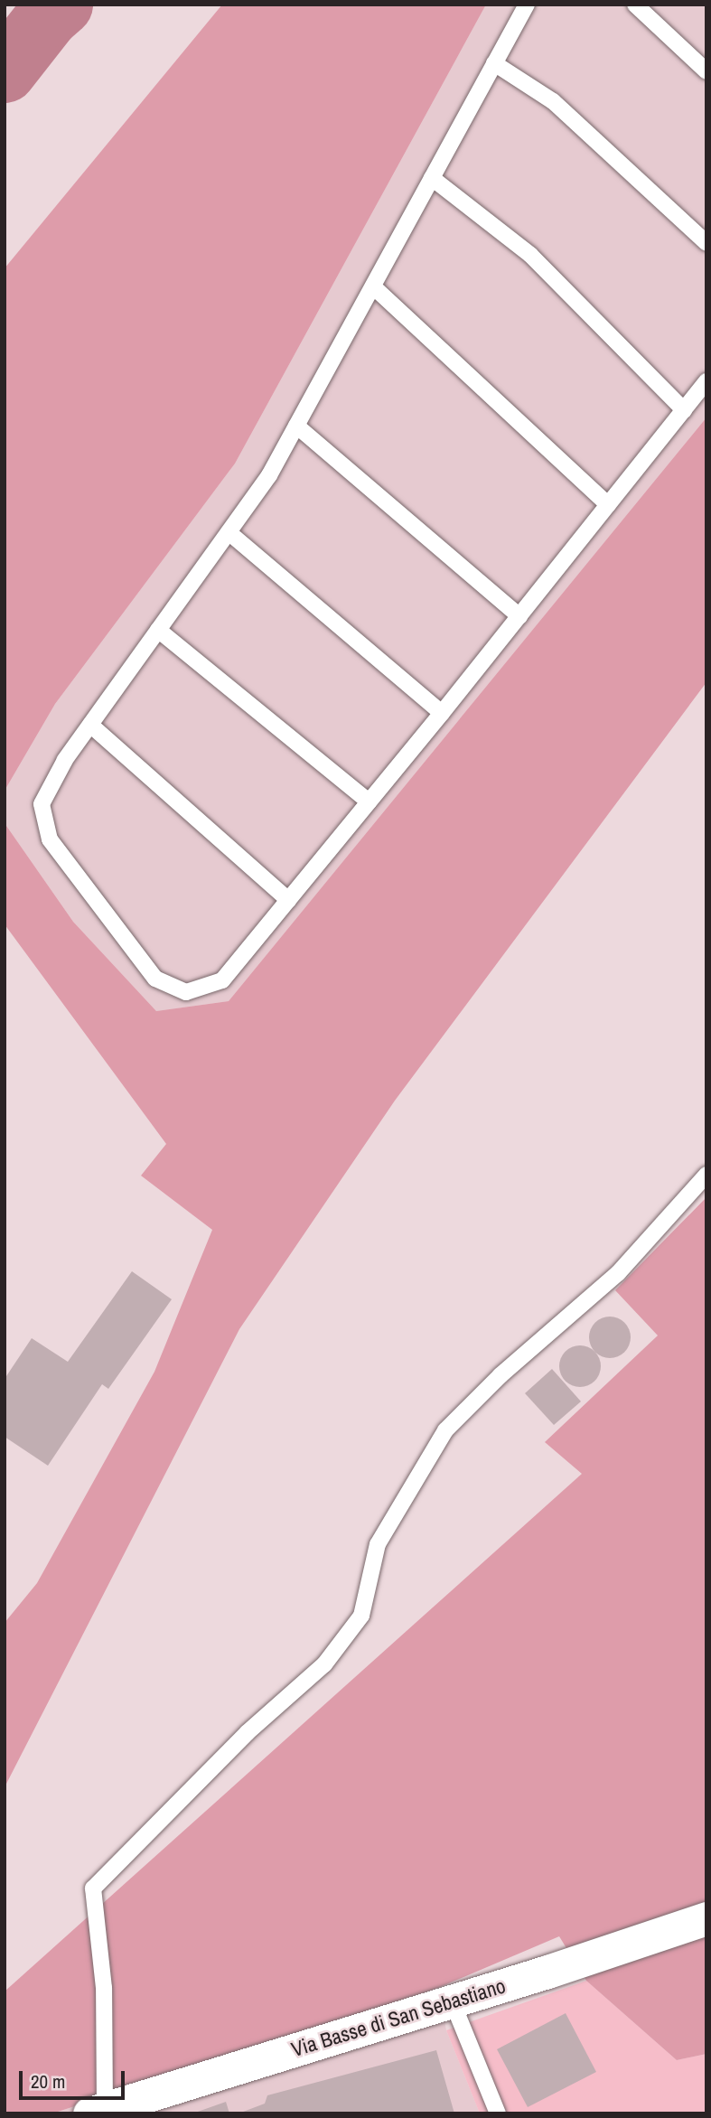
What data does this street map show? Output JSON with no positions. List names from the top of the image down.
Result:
{
  "streets": {
    "street": ["Via Basse di San Sebastiano"]
  },
  "scale_bar": "20 m"
}
